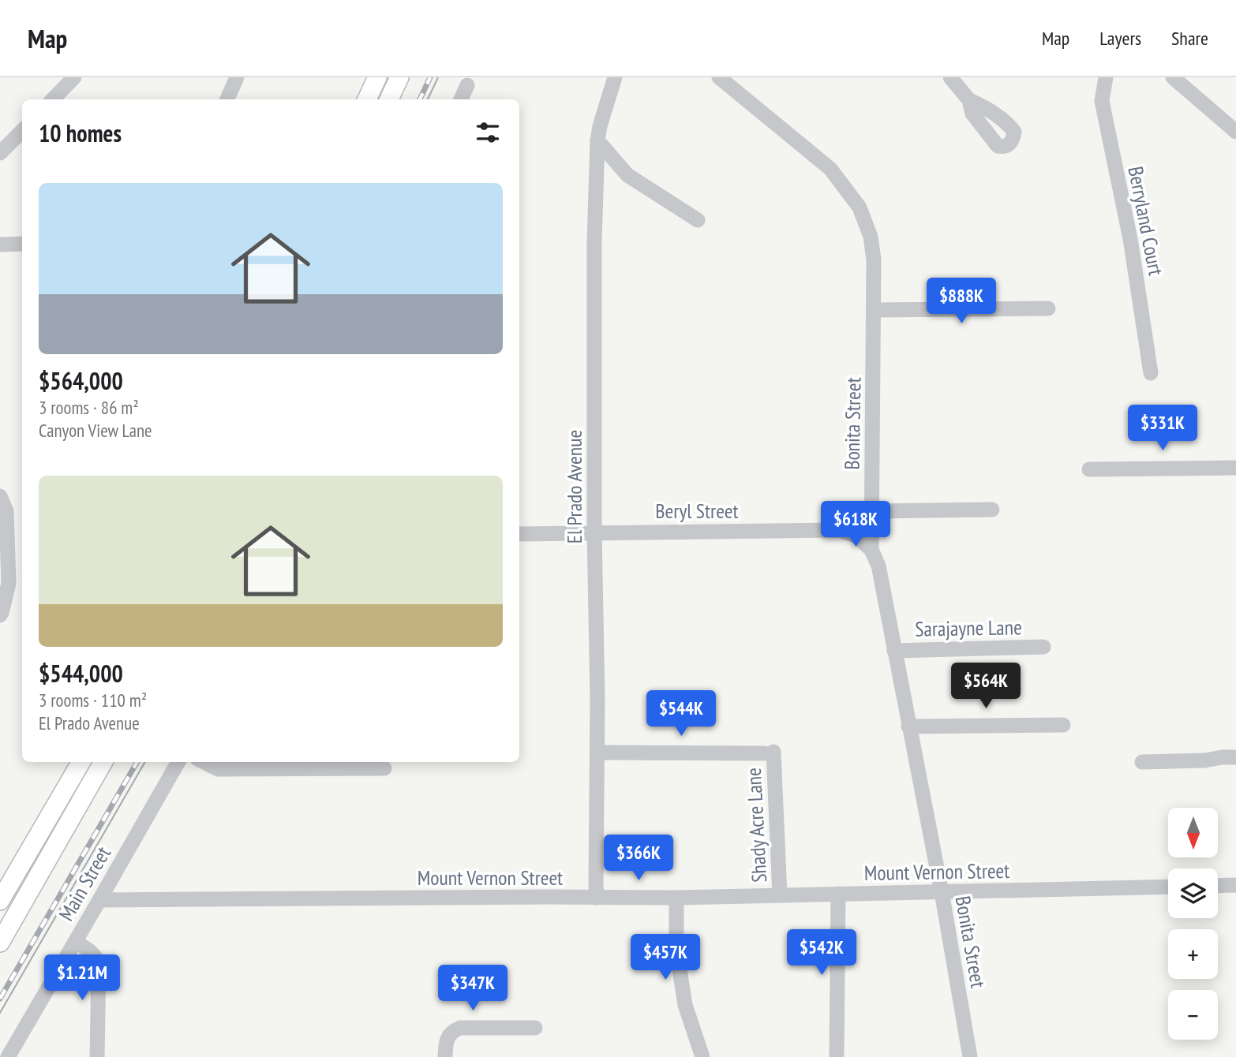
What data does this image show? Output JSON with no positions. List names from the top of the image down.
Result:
{
  "streets": {
    "street": [
      "Berryland Court",
      "Bonita Street",
      "El Prado Avenue",
      "Beryl Street",
      "Sarajayne Lane",
      "Shady Acre Lane",
      "Mount Vernon Street",
      "Main Street"
    ]
  },
  "crossings": [
    ["Bonita Street", "Beryl Street"],
    ["Bonita Street", "Sarajayne Lane"],
    ["Bonita Street", "Mount Vernon Street"],
    ["El Prado Avenue", "Beryl Street"],
    ["El Prado Avenue", "Shady Acre Lane"],
    ["El Prado Avenue", "Mount Vernon Street"],
    ["Shady Acre Lane", "Mount Vernon Street"],
    ["Mount Vernon Street", "Main Street"]
  ],
  "north": "bottom",
  "page": {
    "header": "Map",
    "nav": ["Map", "Layers", "Share"],
    "heading": "10 homes",
    "list": [
      {
        "name": "$564,000",
        "note": "3 rooms · 86 m² · Canyon View Lane"
      },
      {
        "name": "$544,000",
        "note": "3 rooms · 110 m² · El Prado Avenue"
      }
    ],
    "price": [
      "$888K",
      "$331K",
      "$618K",
      "$564K",
      "$544K",
      "$366K",
      "$542K",
      "$457K",
      "$1.21M",
      "$347K"
    ],
    "map_buttons": ["+", "−"]
  }
}
